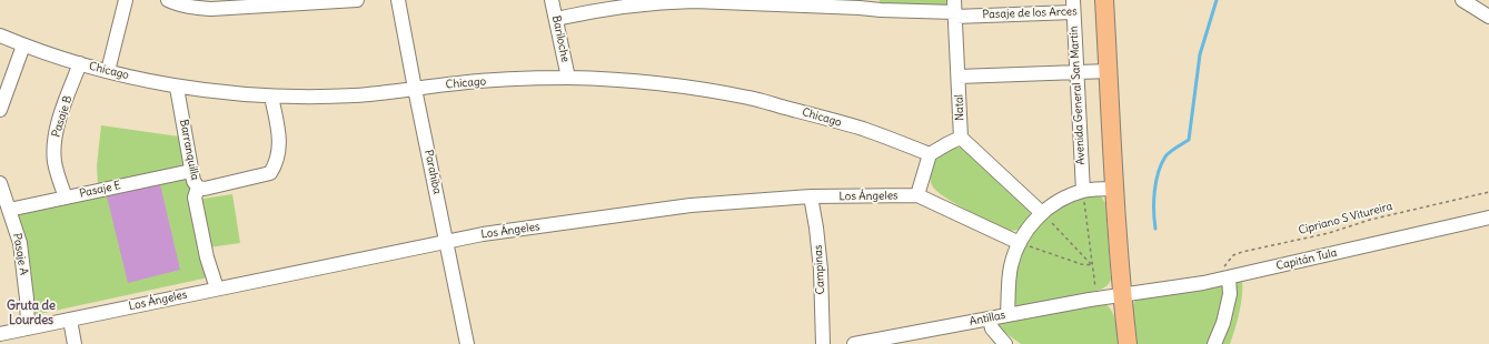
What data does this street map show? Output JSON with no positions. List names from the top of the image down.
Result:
{
  "streets": {
    "street": [
      "Pasaje de los Arces",
      "Bariloche",
      "Chicago",
      "Avenida General San Martín",
      "Natal",
      "Pasaje B",
      "Barranquilla",
      "Parahiba",
      "Pasaje E",
      "Los Ángeles",
      "Pasaje A",
      "Capitán Tula",
      "Campinas",
      "Antillas"
    ],
    "path": ["Cipriano S Vitureira"]
  },
  "crossings": [
    ["Pasaje de los Arces", "Bariloche"],
    ["Pasaje de los Arces", "Avenida General San Martín"],
    ["Pasaje de los Arces", "Natal"],
    ["Bariloche", "Chicago"],
    ["Chicago", "Natal"],
    ["Chicago", "Pasaje B"],
    ["Chicago", "Barranquilla"],
    ["Chicago", "Parahiba"],
    ["Pasaje B", "Pasaje E"],
    ["Barranquilla", "Pasaje E"],
    ["Barranquilla", "Los Ángeles"],
    ["Parahiba", "Los Ángeles"],
    ["Pasaje E", "Pasaje A"],
    ["Los Ángeles", "Pasaje A"],
    ["Los Ángeles", "Campinas"],
    ["Cipriano S Vitureira", "Capitán Tula"],
    ["Capitán Tula", "Antillas"]
  ],
  "districts": ["Gruta de Lourdes"]
}
